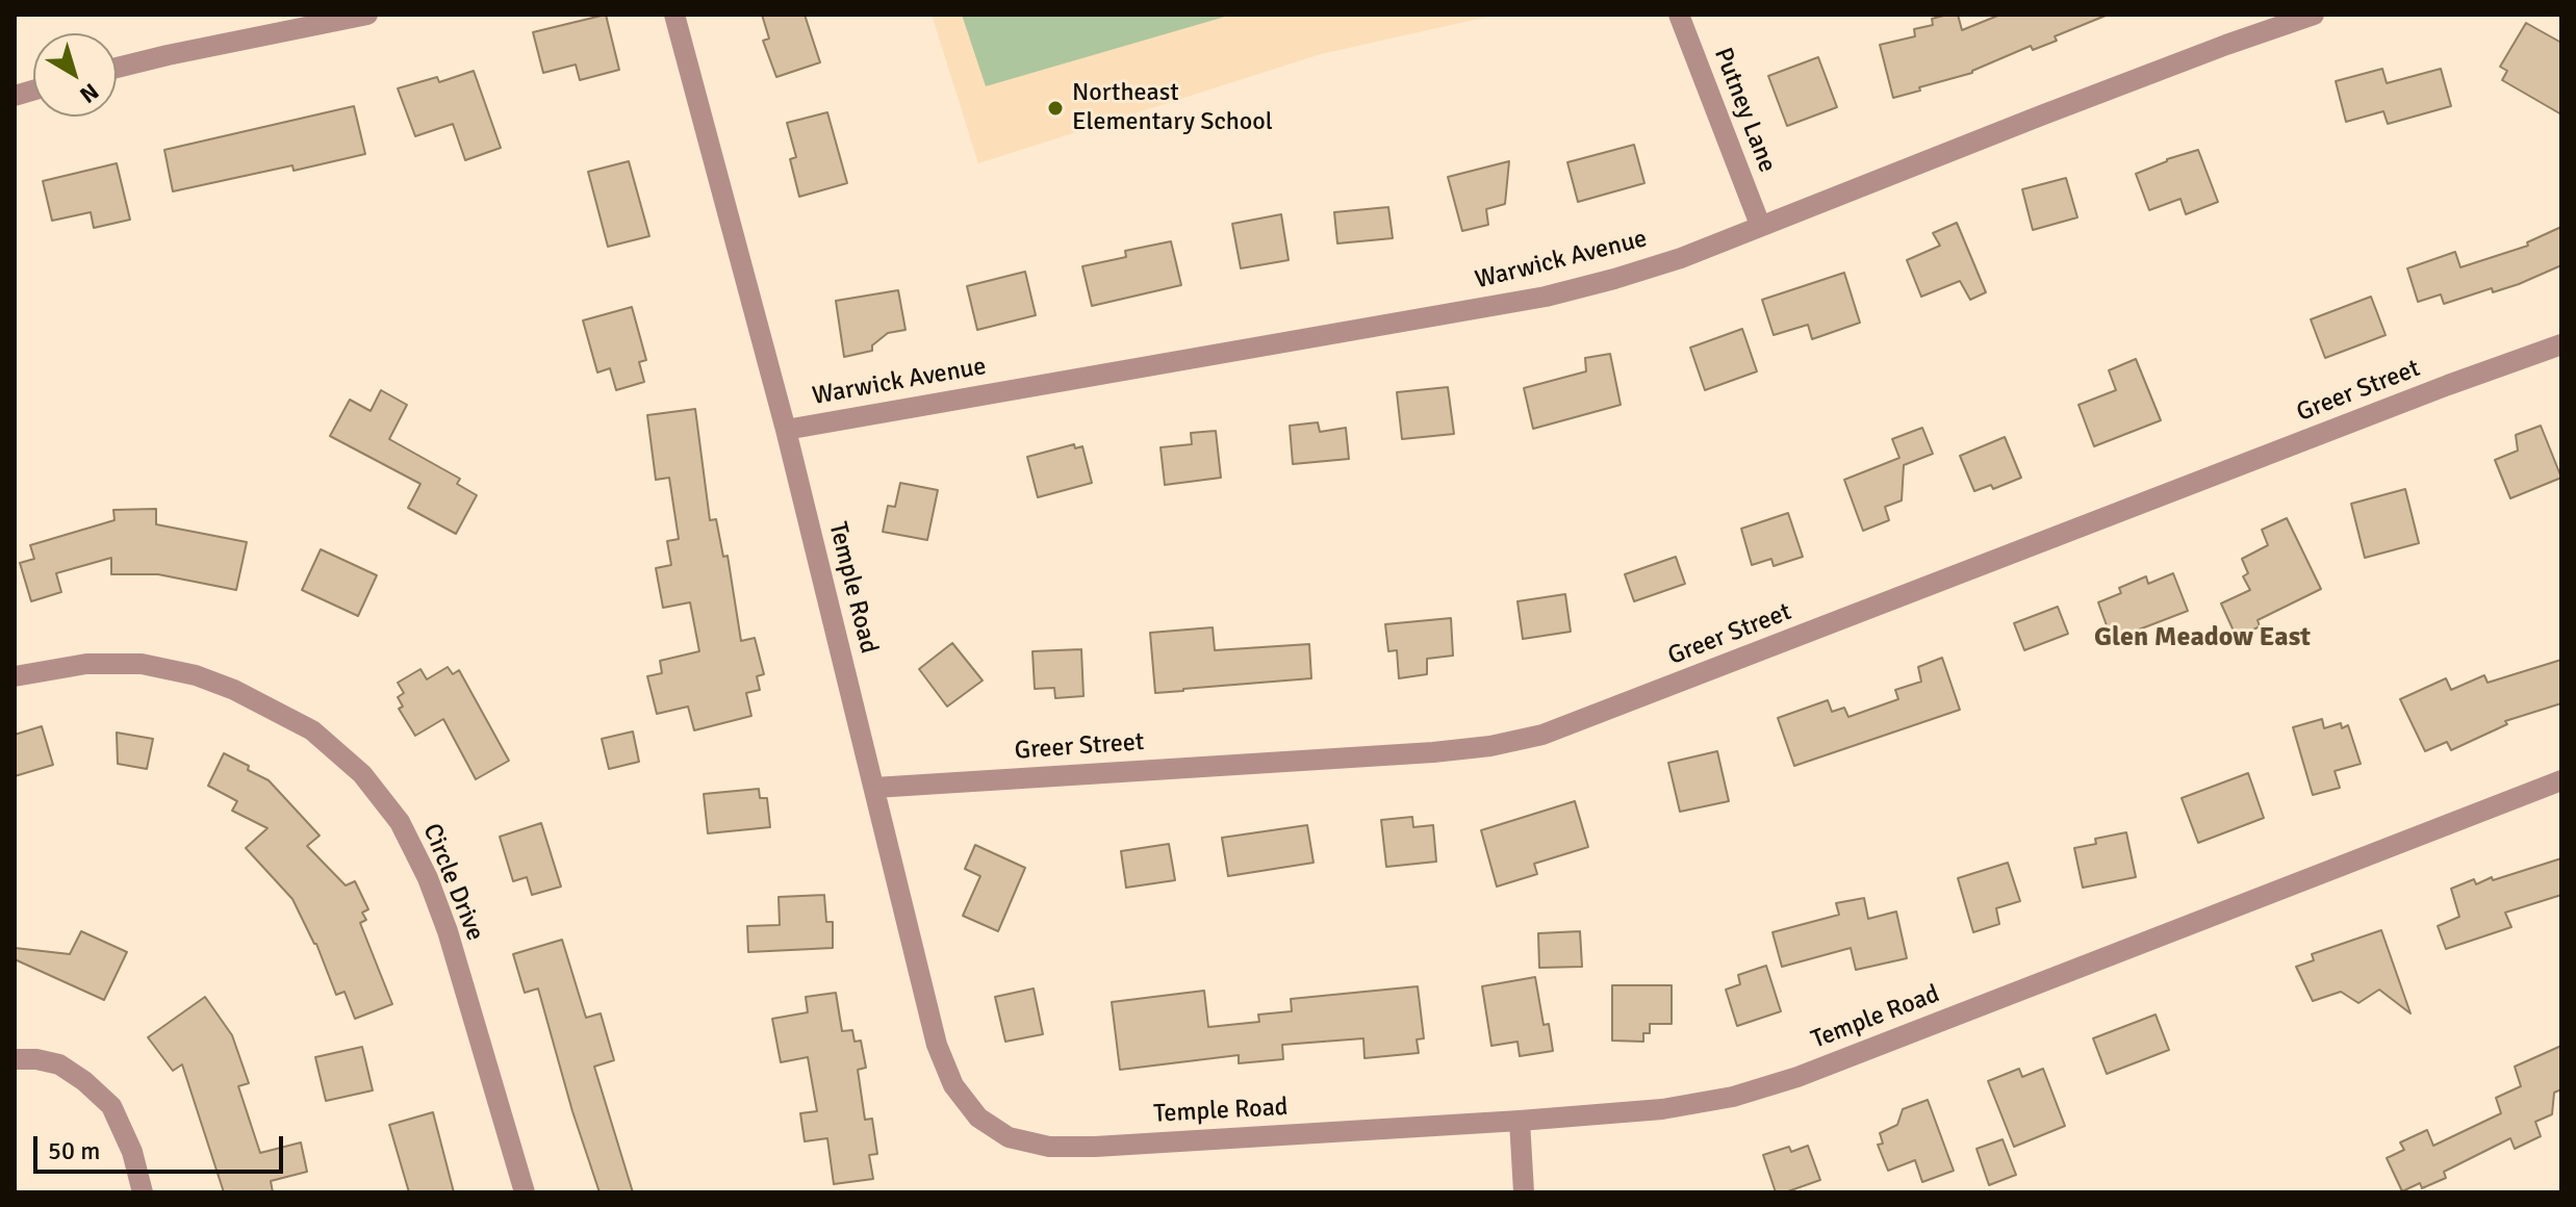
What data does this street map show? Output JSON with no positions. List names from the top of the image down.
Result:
{
  "streets": {
    "street": [
      "Putney Lane",
      "Warwick Avenue",
      "Greer Street",
      "Temple Road",
      "Circle Drive"
    ]
  },
  "crossings": [
    ["Putney Lane", "Warwick Avenue"],
    ["Warwick Avenue", "Temple Road"],
    ["Greer Street", "Temple Road"]
  ],
  "districts": ["Glen Meadow East"],
  "places": ["Northeast Elementary School"],
  "scale_bar": "50 m",
  "north": "bottom right"
}
